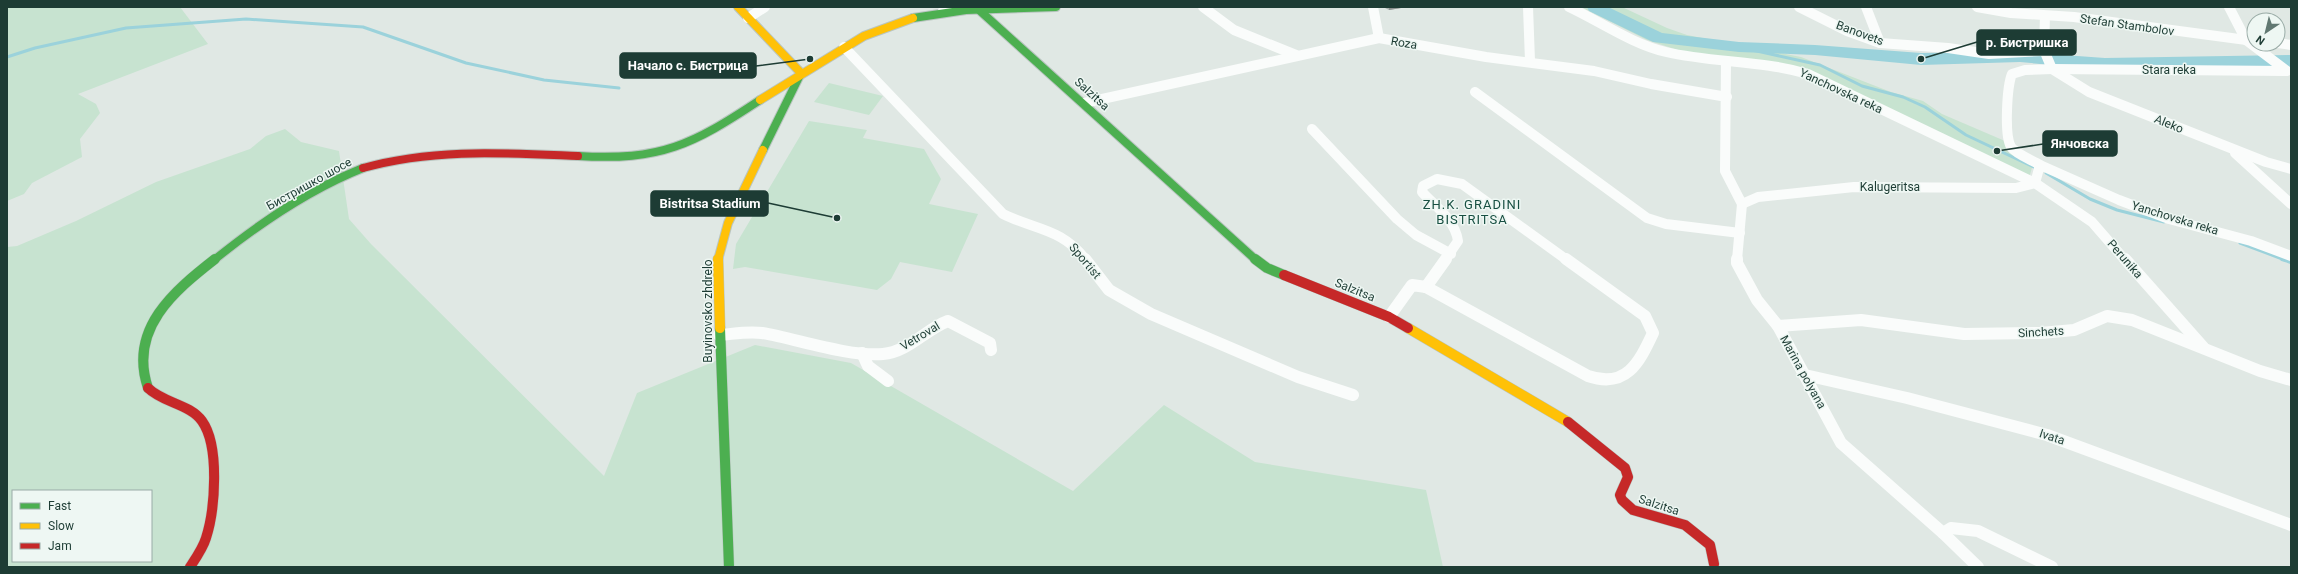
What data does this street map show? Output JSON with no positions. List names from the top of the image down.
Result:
{
  "streets": {
    "street": [
      "Stefan Stambolov",
      "Banovets",
      "Roza",
      "Stara reka",
      "Yanchovska reka",
      "Salzitsa",
      "Aleko",
      "Бистришко шосе",
      "Kalugeritsa",
      "Perunika",
      "Sportist",
      "Buyinovsko zhdrelo",
      "Sinchets",
      "Vetroval",
      "Marina polyana",
      "Ivata"
    ]
  },
  "crossings": [
    ["Roza", "Salzitsa"],
    ["Stara reka", "Aleko"],
    ["Yanchovska reka", "Kalugeritsa"],
    ["Yanchovska reka", "Perunika"],
    ["Salzitsa", "Бистришко шосе"],
    ["Бистришко шосе", "Sportist"],
    ["Бистришко шосе", "Buyinovsko zhdrelo"],
    ["Kalugeritsa", "Perunika"],
    ["Kalugeritsa", "Marina polyana"],
    ["Perunika", "Sinchets"],
    ["Buyinovsko zhdrelo", "Vetroval"],
    ["Sinchets", "Marina polyana"],
    ["Marina polyana", "Ivata"]
  ],
  "districts": ["ZH.K. GRADINI BISTRITSA"],
  "places": [
    "Начало с. Бистрица",
    "р. Бистришка",
    "Янчовска",
    "Bistritsa Stadium"
  ],
  "legend": ["Fast", "Slow", "Jam"],
  "north": "bottom left"
}
